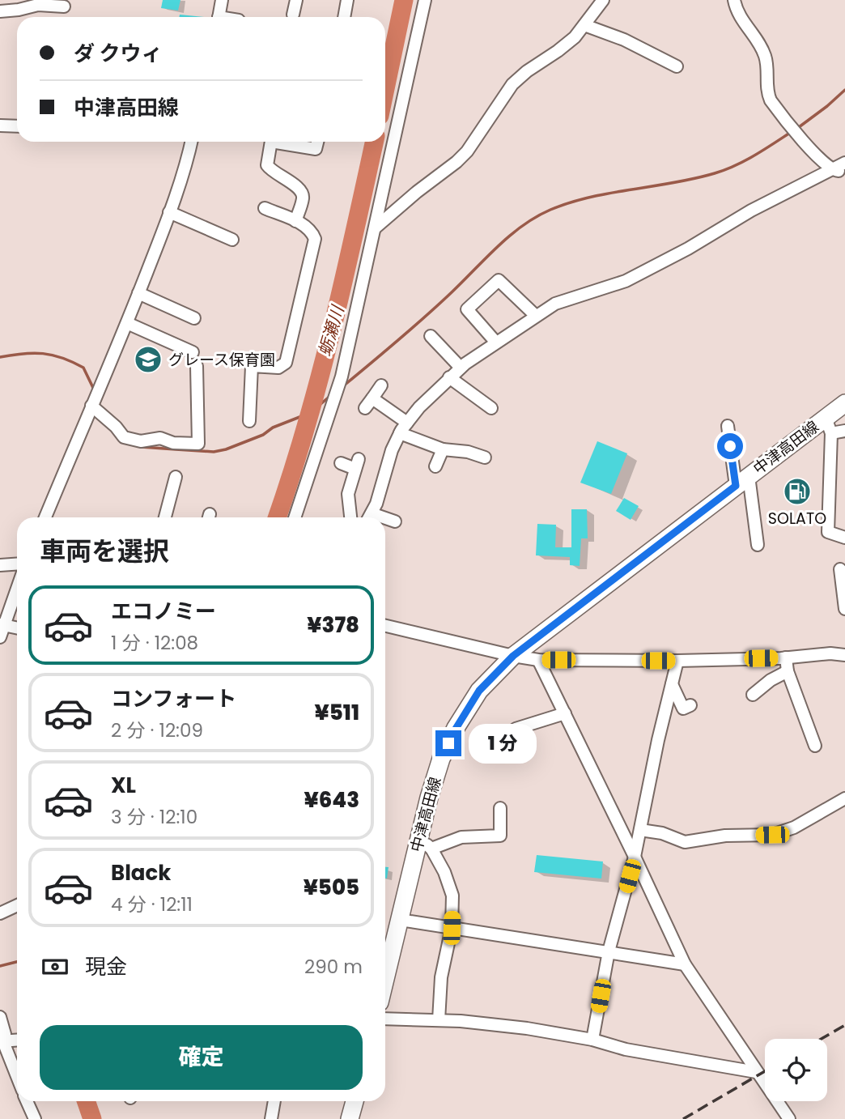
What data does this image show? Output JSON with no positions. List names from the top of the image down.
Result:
{
  "streets": {
    "main road": ["中津高田線"]
  },
  "water": ["蛎瀬川"],
  "places": {
    "school or university": ["グレース保育園"],
    "fuel station": ["SOLATO"]
  },
  "page": {
    "banner": ["ダ クウィ", "中津高田線"],
    "heading": "車両を選択",
    "list": [
      {
        "name": "エコノミー",
        "note": "1 分 · 12:08",
        "value": "¥378"
      },
      {
        "name": "コンフォート",
        "note": "2 分 · 12:09",
        "value": "¥511"
      },
      {
        "name": "XL",
        "note": "3 分 · 12:10",
        "value": "¥643"
      },
      {
        "name": "Black",
        "note": "4 分 · 12:11",
        "value": "¥505"
      }
    ],
    "bubble": "1 分",
    "pay": ["現金", "290 m"],
    "buttons": "確定"
  }
}
